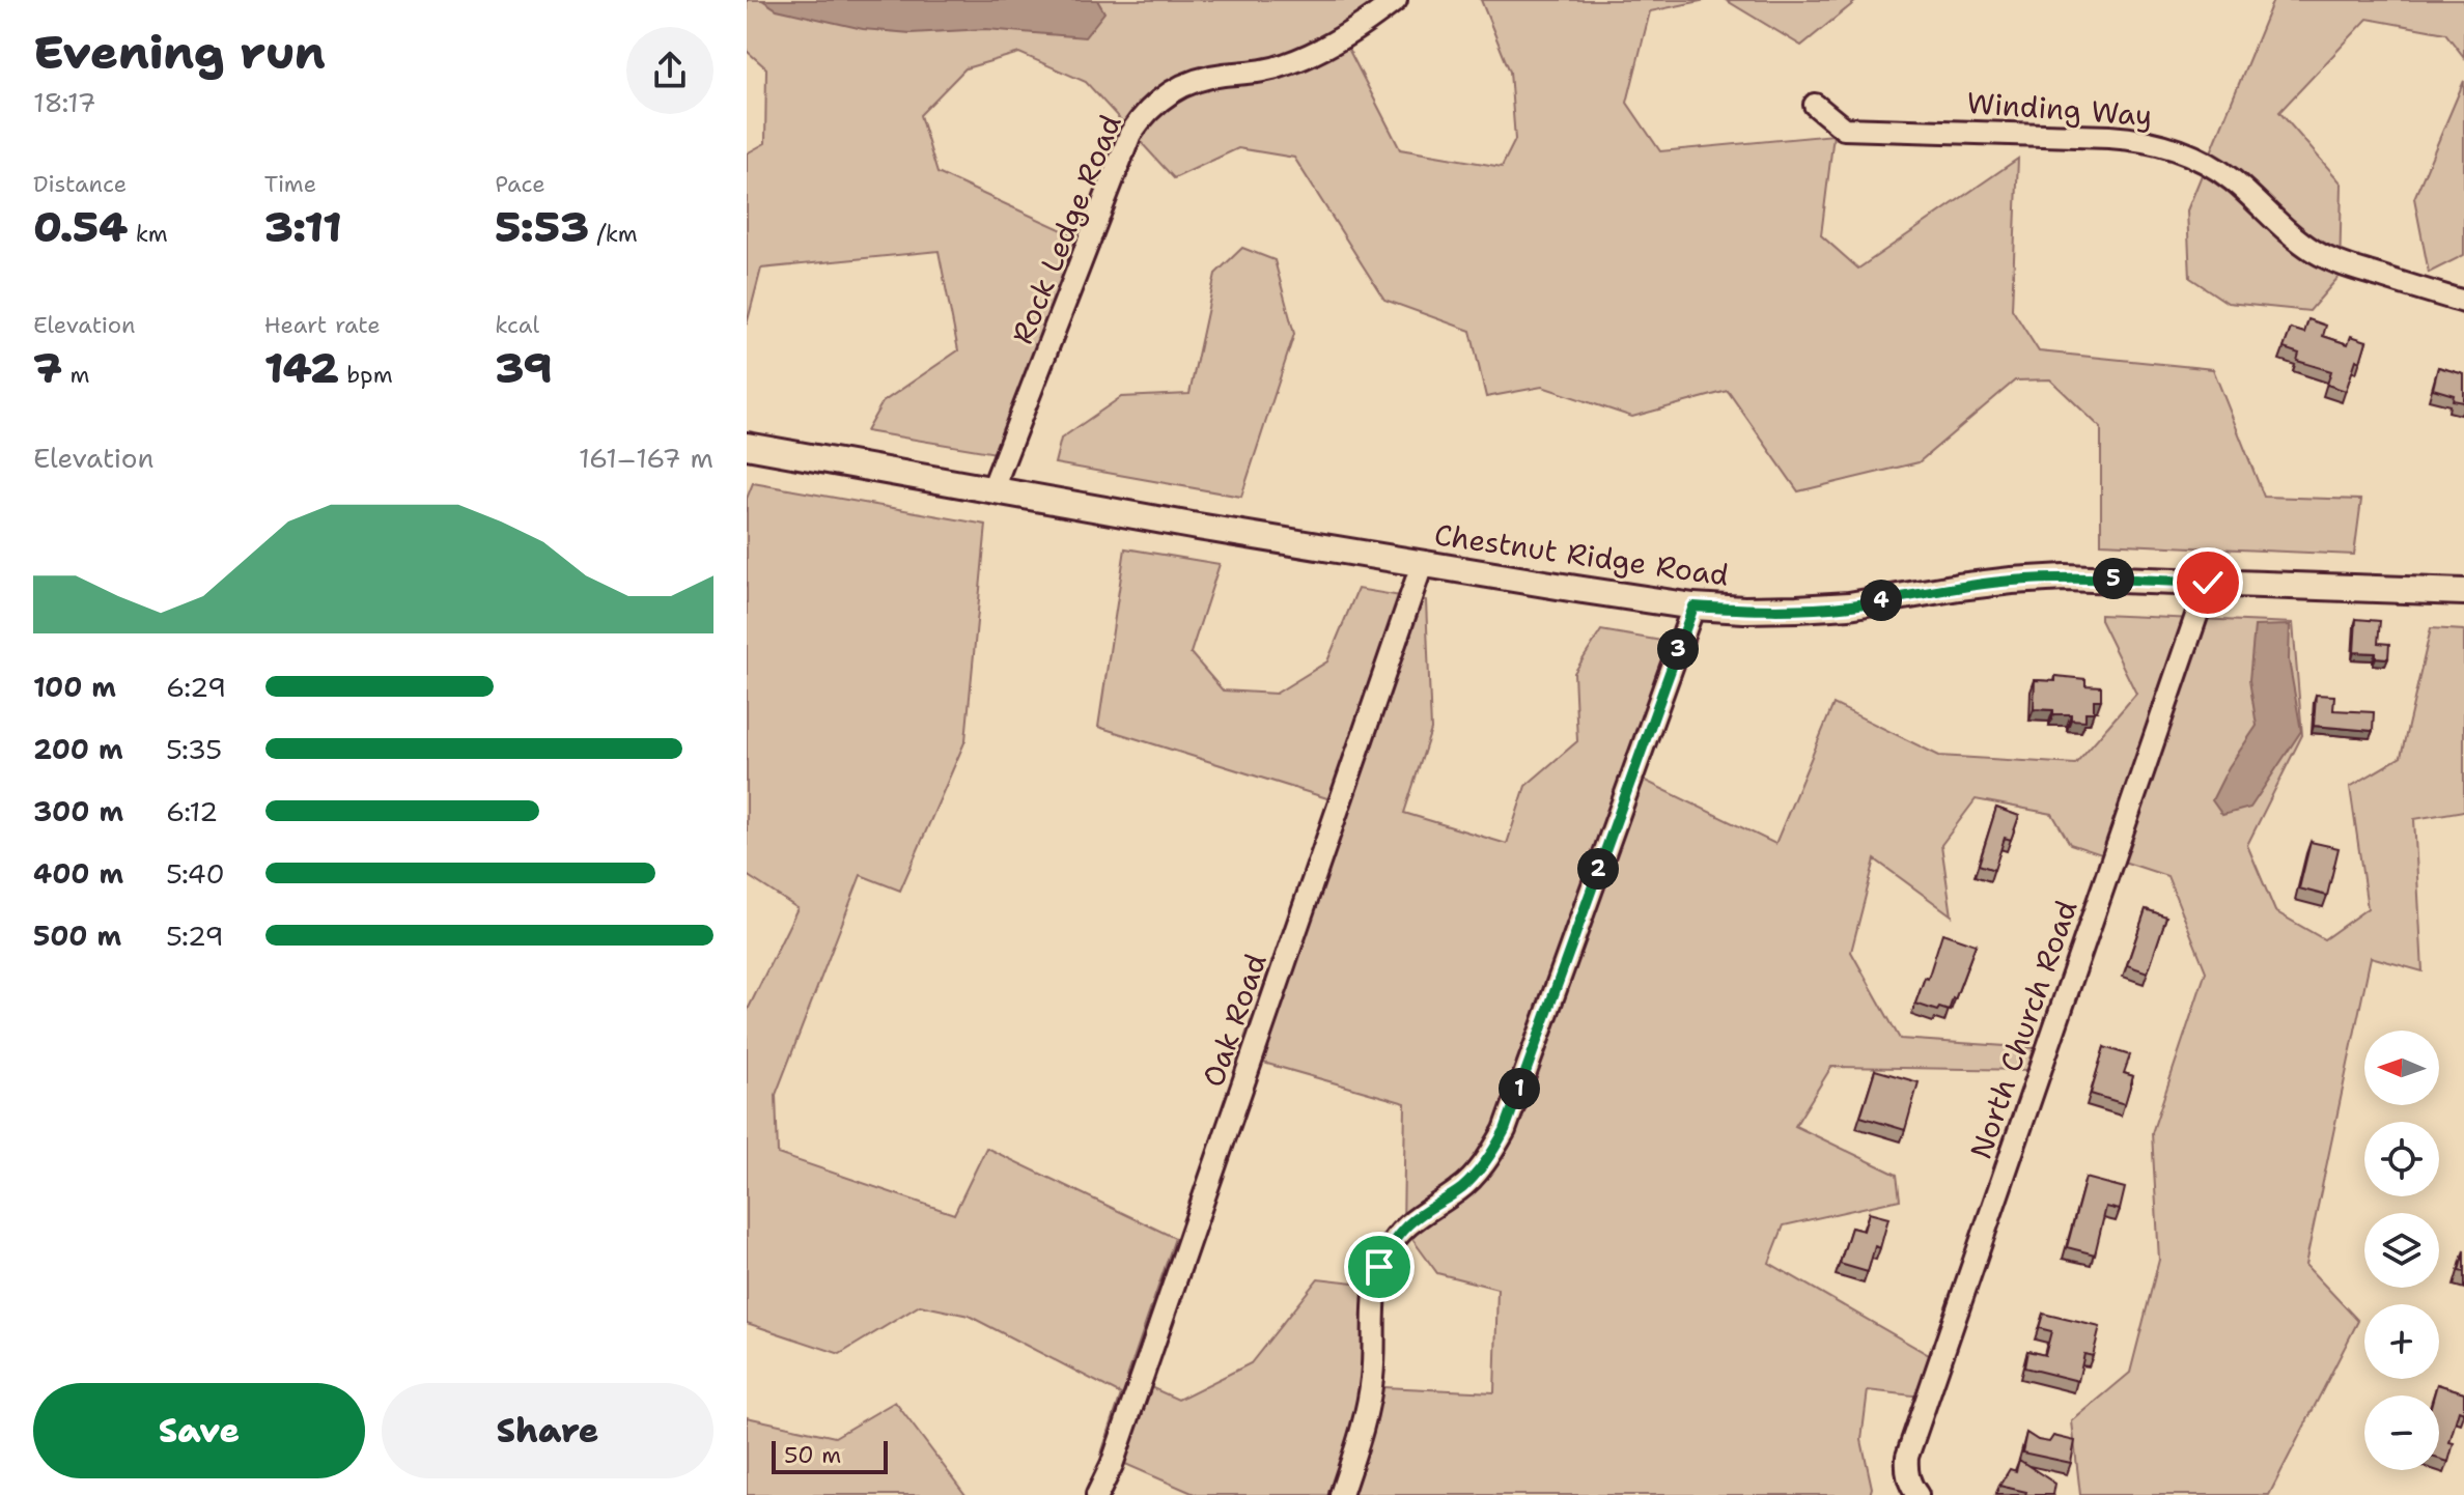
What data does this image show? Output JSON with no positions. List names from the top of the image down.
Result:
{
  "streets": {
    "main road": ["Chestnut Ridge Road"],
    "street": [
      "Winding Way",
      "Rock Ledge Road",
      "Oak Road",
      "North Church Road"
    ]
  },
  "crossings": [
    ["Rock Ledge Road", "Chestnut Ridge Road"],
    ["Chestnut Ridge Road", "Oak Road"],
    ["Chestnut Ridge Road", "North Church Road"]
  ],
  "scale_bar": "50 m",
  "north": "left",
  "page": {
    "heading": ["Evening run", "18:17"],
    "stats": [
      ["Distance", "0.54 km"],
      ["Time", "3:11"],
      ["Pace", "5:53 /km"],
      ["Elevation", "7 m"],
      ["Heart rate", "142 bpm"],
      ["kcal", "39"]
    ],
    "chart": ["Elevation", "161–167 m"],
    "pins": [
      "5",
      "4",
      "3",
      "2",
      "1"
    ],
    "list": [
      {
        "name": "100 m",
        "note": "6:29"
      },
      {
        "name": "200 m",
        "note": "5:35"
      },
      {
        "name": "300 m",
        "note": "6:12"
      },
      {
        "name": "400 m",
        "note": "5:40"
      },
      {
        "name": "500 m",
        "note": "5:29"
      }
    ],
    "map_buttons": ["+", "−"],
    "buttons": ["Save", "Share"],
    "scale": "50 m"
  }
}
